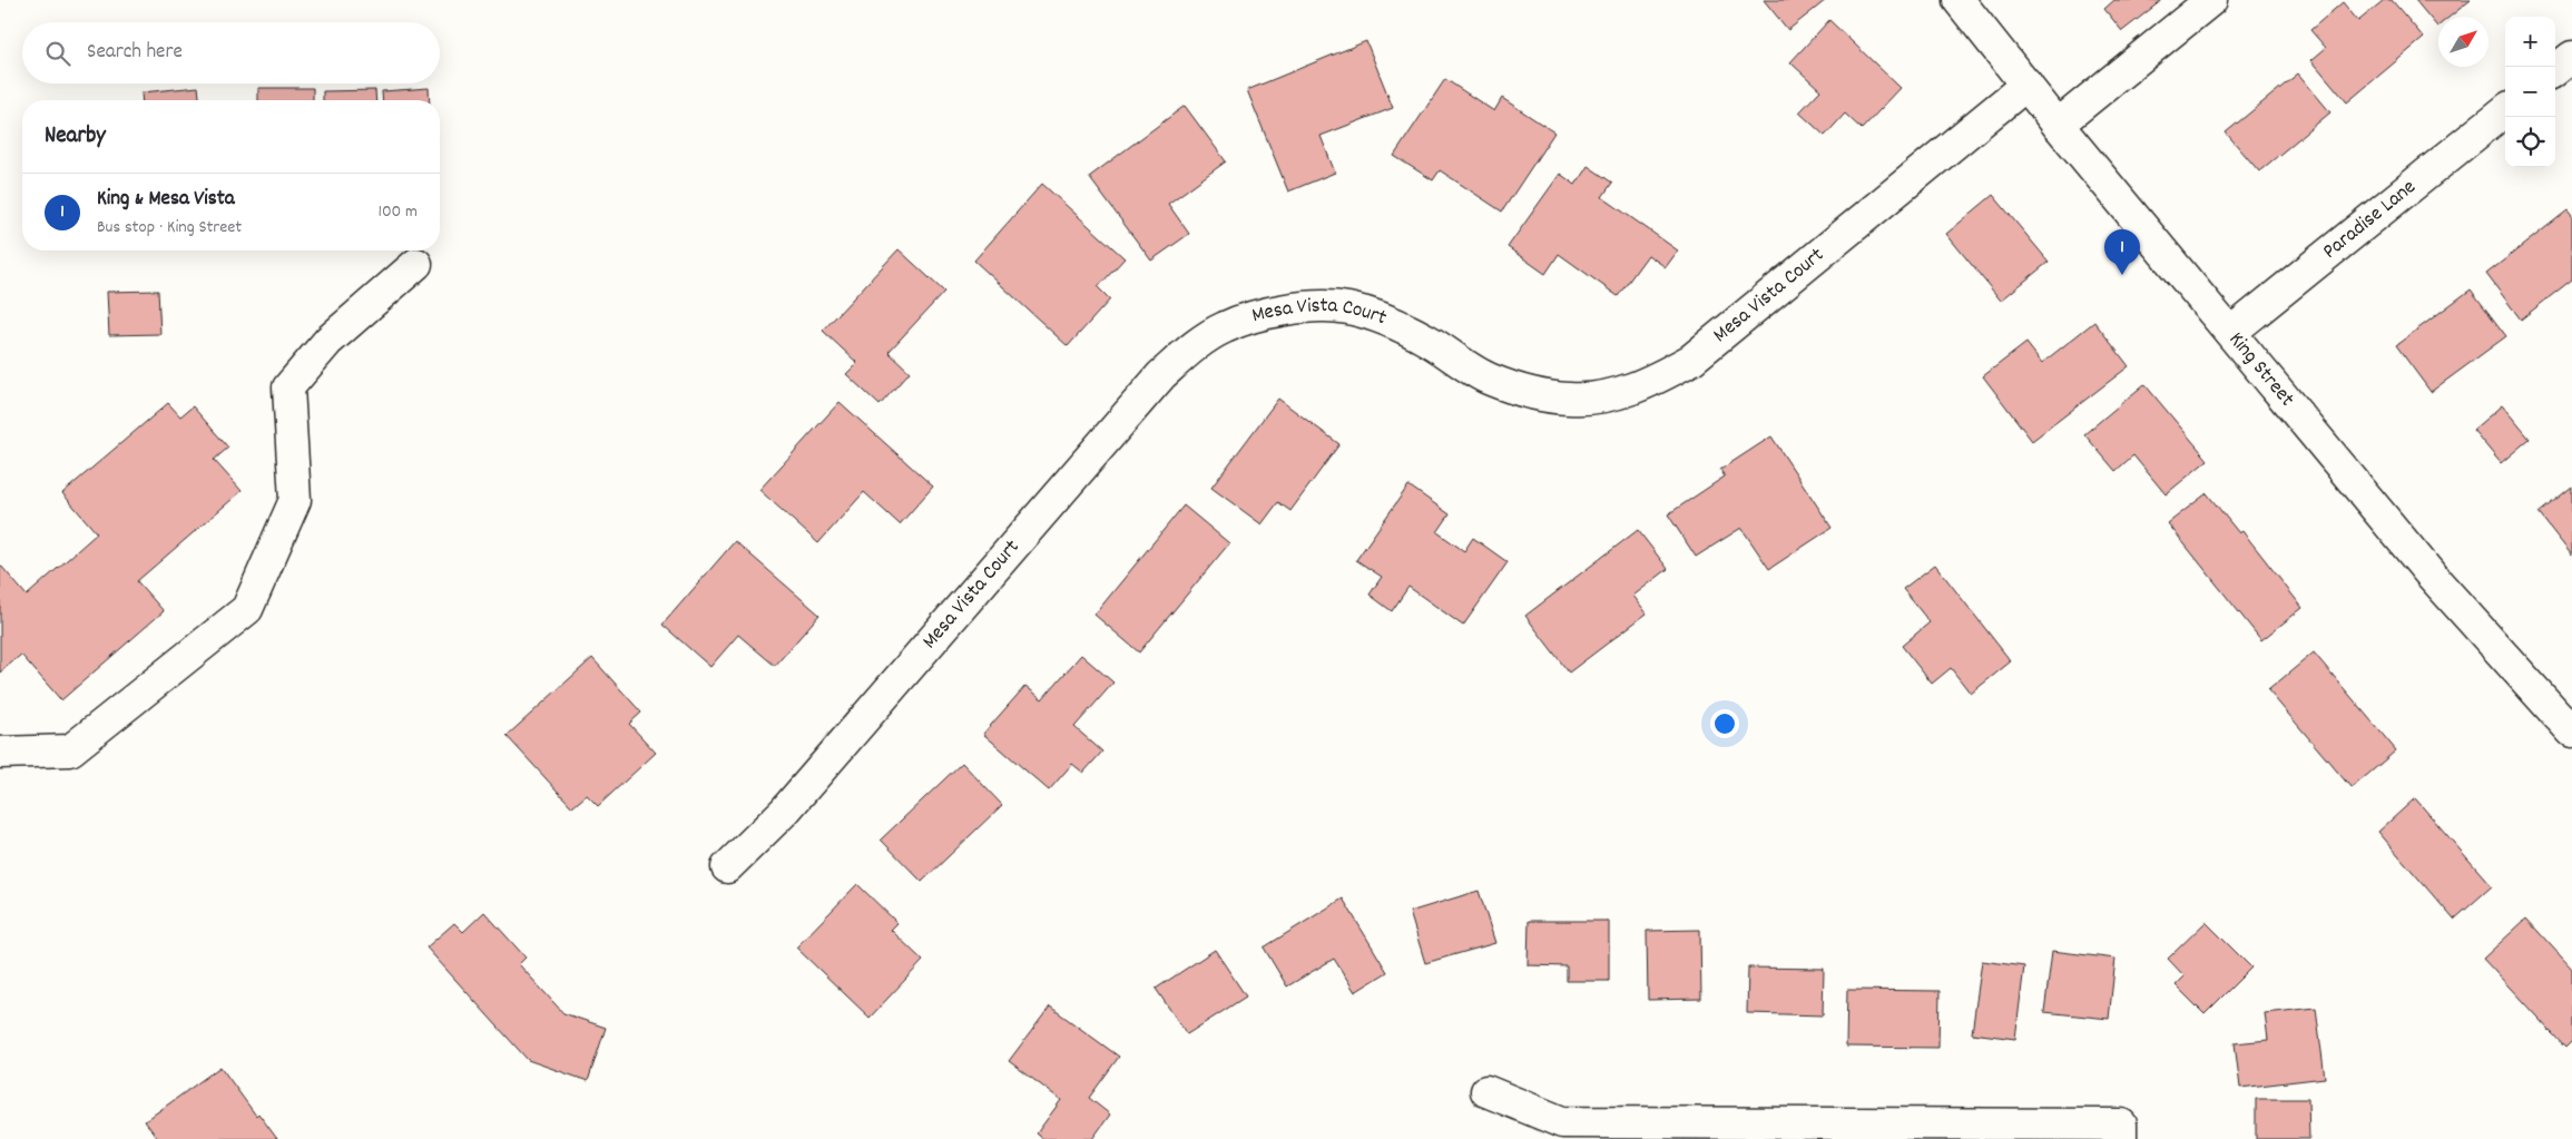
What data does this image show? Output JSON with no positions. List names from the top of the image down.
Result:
{
  "streets": {
    "street": ["Paradise Lane", "Mesa Vista Court", "King Street"]
  },
  "crossings": [
    ["Paradise Lane", "King Street"],
    ["Mesa Vista Court", "King Street"]
  ],
  "north": "top right",
  "page": {
    "map_buttons": ["+", "−"],
    "search": "Search here",
    "heading": "Nearby",
    "list": [
      {
        "mark": "1",
        "name": "King & Mesa Vista",
        "note": "Bus stop · King Street",
        "value": "100 m"
      }
    ],
    "pins": "1"
  }
}
